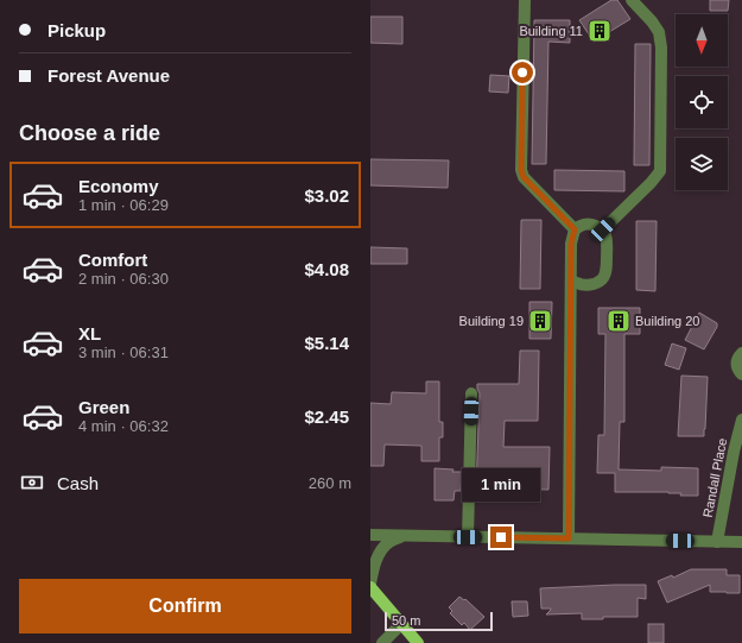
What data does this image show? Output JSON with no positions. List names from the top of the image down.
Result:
{
  "streets": {
    "street": ["Randall Place"]
  },
  "places": {
    "building": ["Building 11", "Building 19", "Building 20"]
  },
  "scale_bar": "50 m",
  "north": "bottom",
  "page": {
    "banner": ["Pickup", "Forest Avenue"],
    "heading": "Choose a ride",
    "list": [
      {
        "name": "Economy",
        "note": "1 min · 06:29",
        "value": "$3.02"
      },
      {
        "name": "Comfort",
        "note": "2 min · 06:30",
        "value": "$4.08"
      },
      {
        "name": "XL",
        "note": "3 min · 06:31",
        "value": "$5.14"
      },
      {
        "name": "Green",
        "note": "4 min · 06:32",
        "value": "$2.45"
      }
    ],
    "pay": ["Cash", "260 m"],
    "bubble": "1 min",
    "buttons": "Confirm",
    "scale": "50 m"
  }
}
